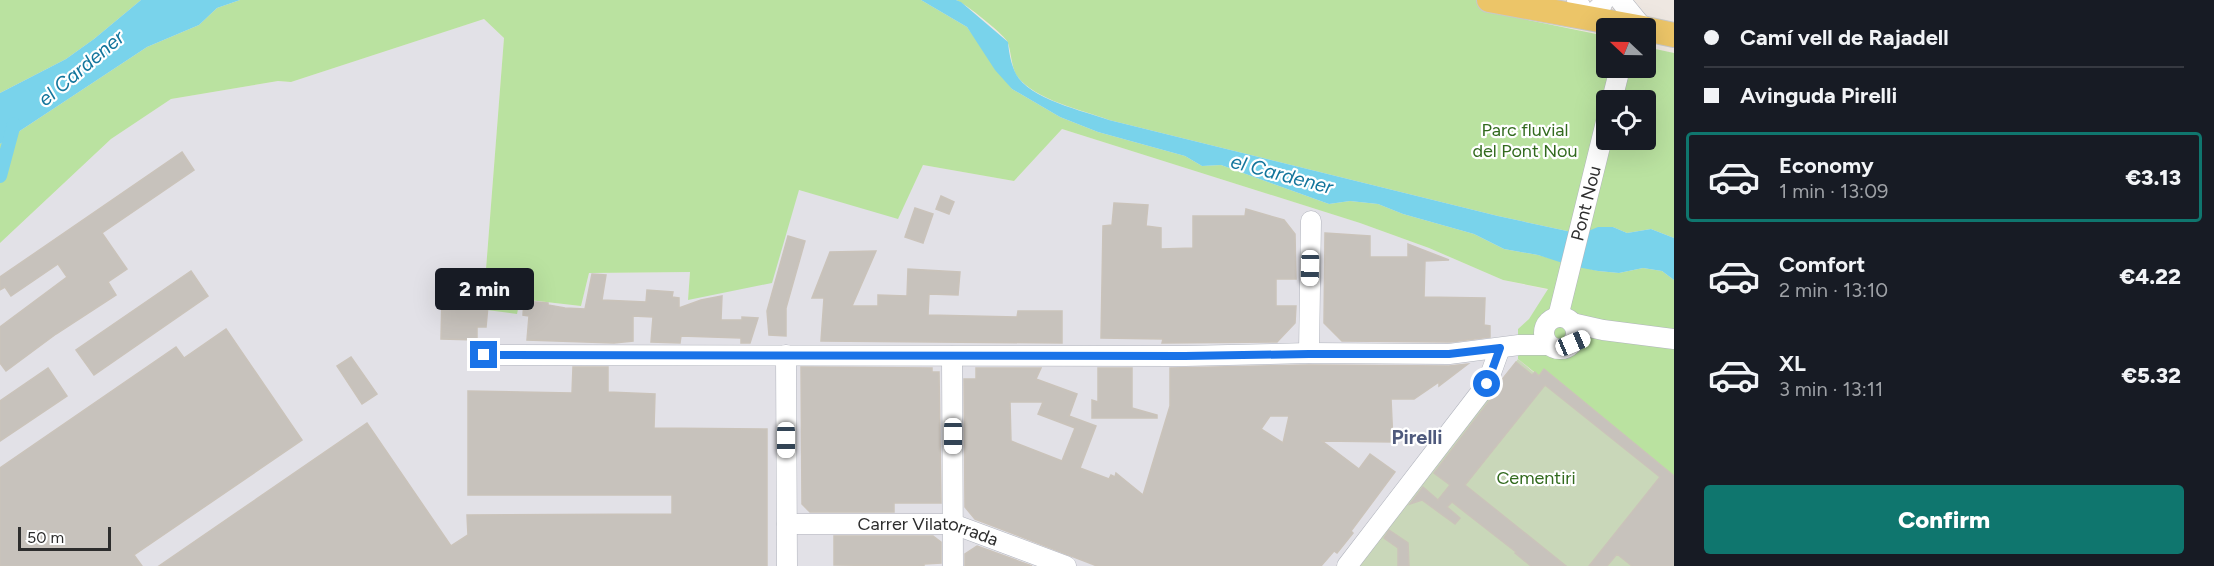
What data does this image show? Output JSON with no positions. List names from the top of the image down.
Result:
{
  "streets": {
    "street": ["Pont Nou", "Carrer Vilatorrada"]
  },
  "districts": ["Pirelli"],
  "water": ["el Cardener"],
  "parks": ["Parc fluvial del Pont Nou", "Cementiri"],
  "scale_bar": "50 m",
  "north": "left",
  "page": {
    "banner": ["Camí vell de Rajadell", "Avinguda Pirelli"],
    "list": [
      {
        "name": "Economy",
        "note": "1 min · 13:09",
        "value": "€3.13"
      },
      {
        "name": "Comfort",
        "note": "2 min · 13:10",
        "value": "€4.22"
      },
      {
        "name": "XL",
        "note": "3 min · 13:11",
        "value": "€5.32"
      }
    ],
    "bubble": "2 min",
    "buttons": "Confirm",
    "scale": "50 m"
  }
}
